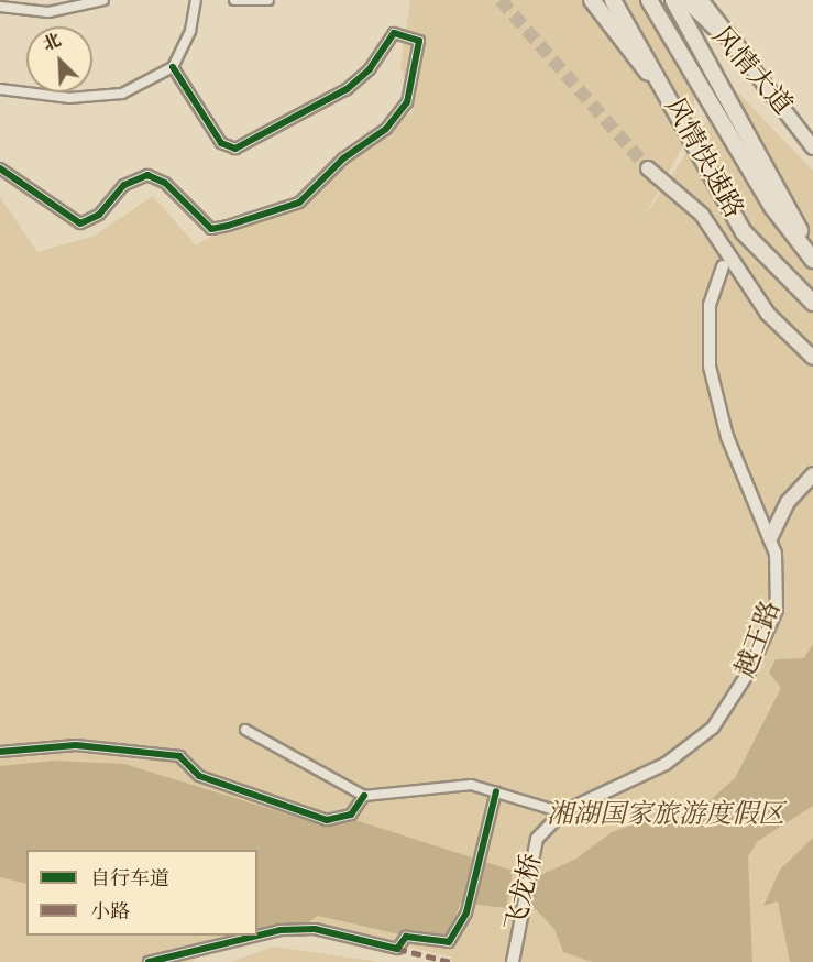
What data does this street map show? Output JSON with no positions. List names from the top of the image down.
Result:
{
  "streets": {
    "highway": ["风情快速路"],
    "main road": ["风情大道", "越王路", "飞龙桥"]
  },
  "crossings": [
    ["越王路", "飞龙桥"]
  ],
  "parks": ["湘湖国家旅游度假区"],
  "legend": ["自行车道", "小路"],
  "north": "top left"
}
